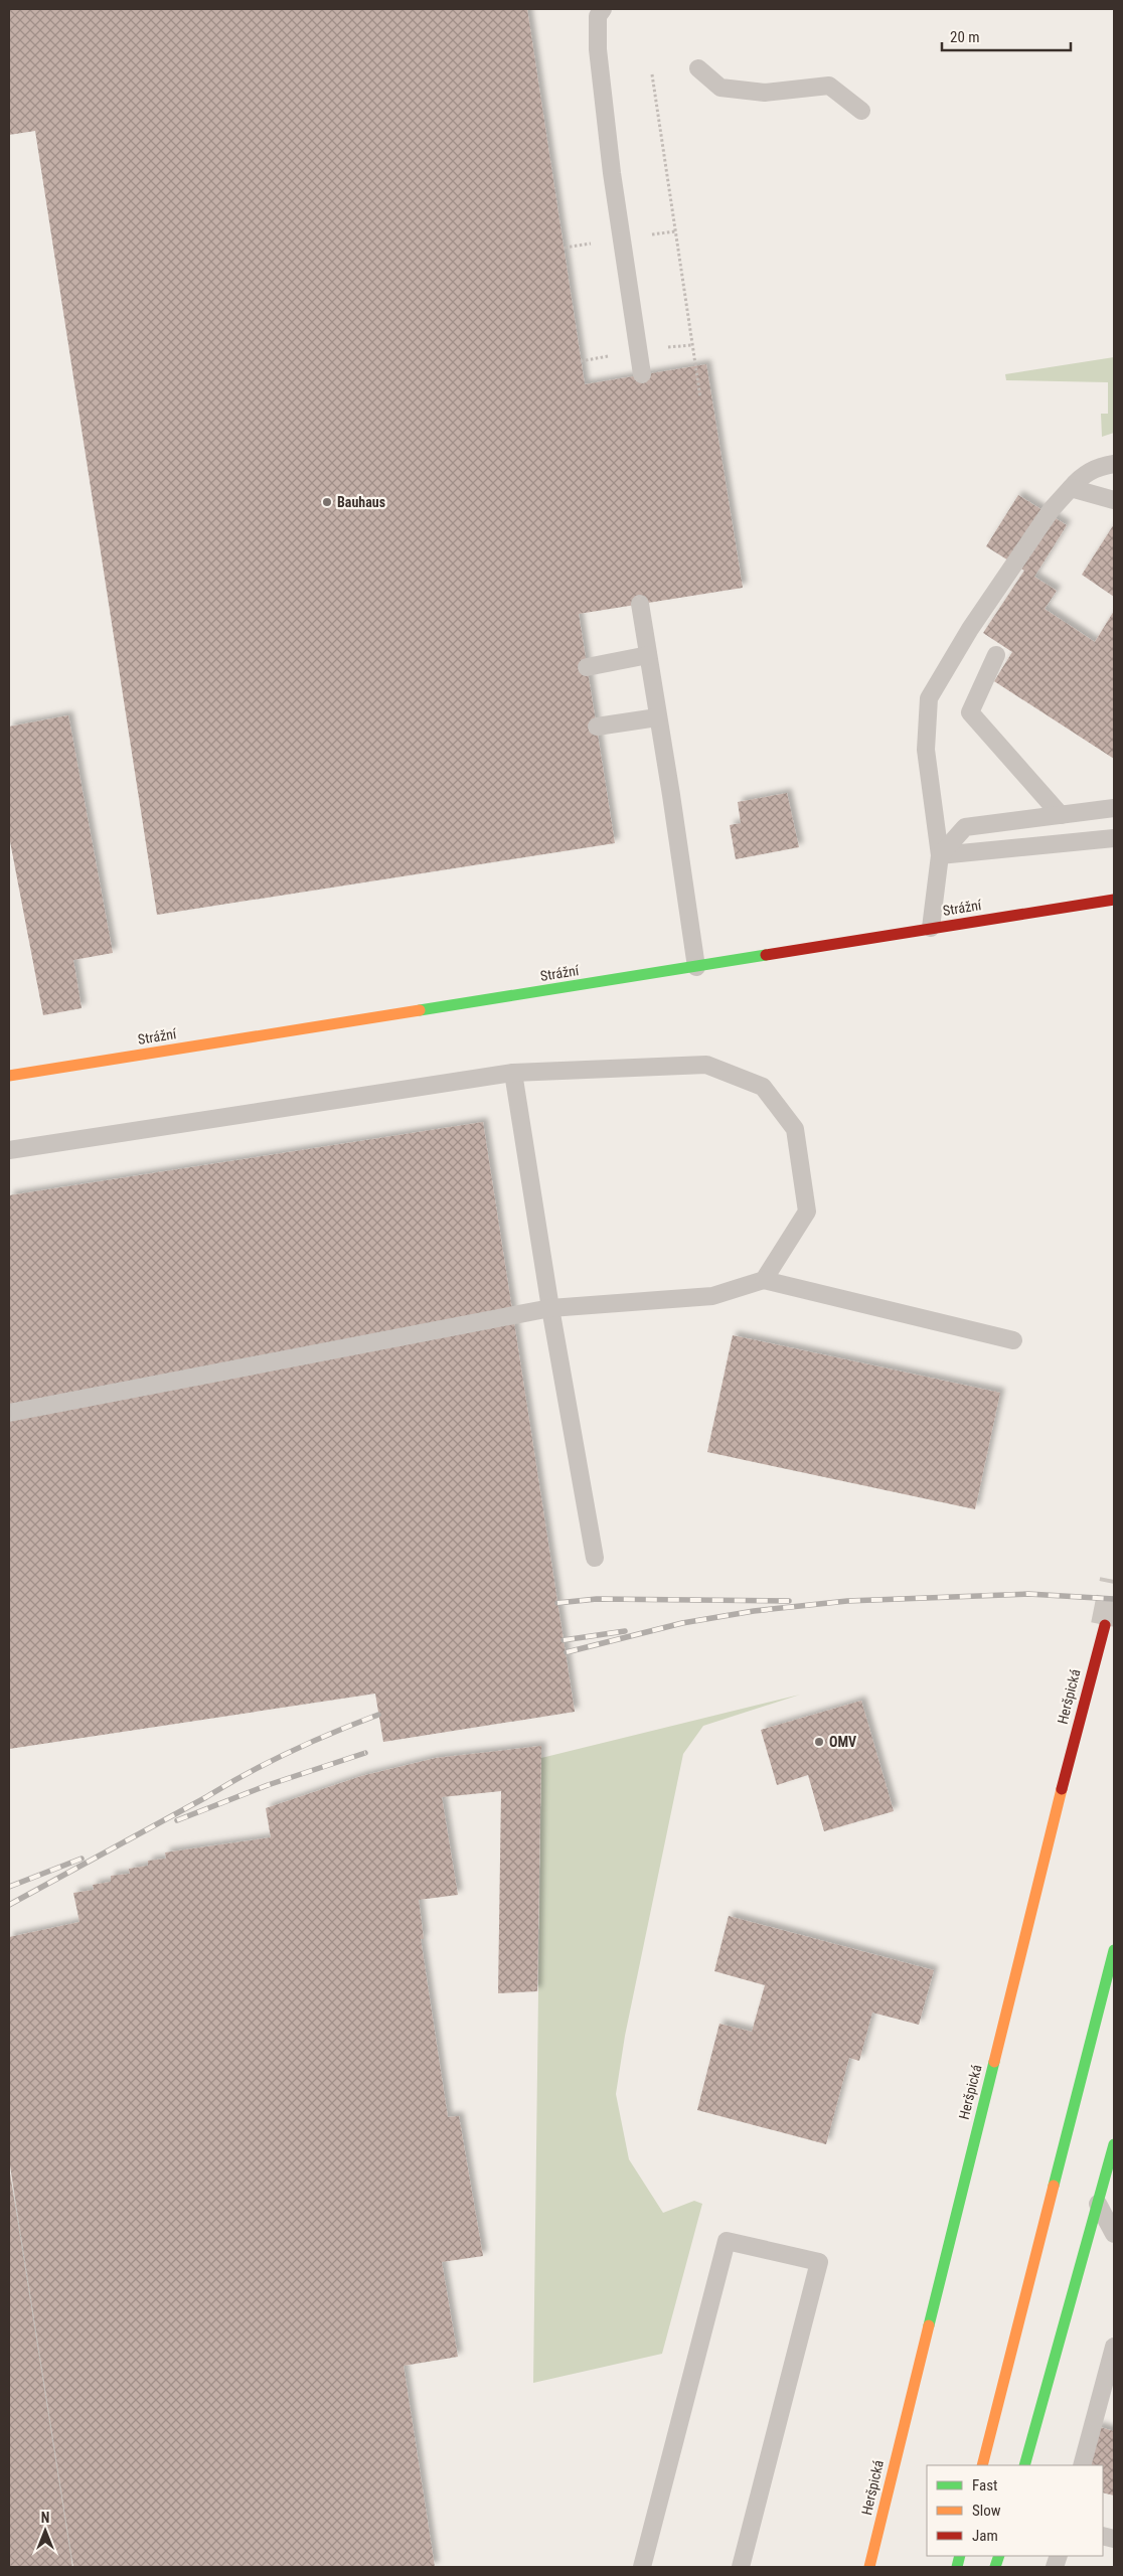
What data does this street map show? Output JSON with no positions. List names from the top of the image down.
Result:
{
  "streets": {
    "main road": ["Strážní", "Heršpická"]
  },
  "places": ["Bauhaus", "OMV"],
  "legend": ["Fast", "Slow", "Jam"],
  "scale_bar": "20 m",
  "north": "top"
}
